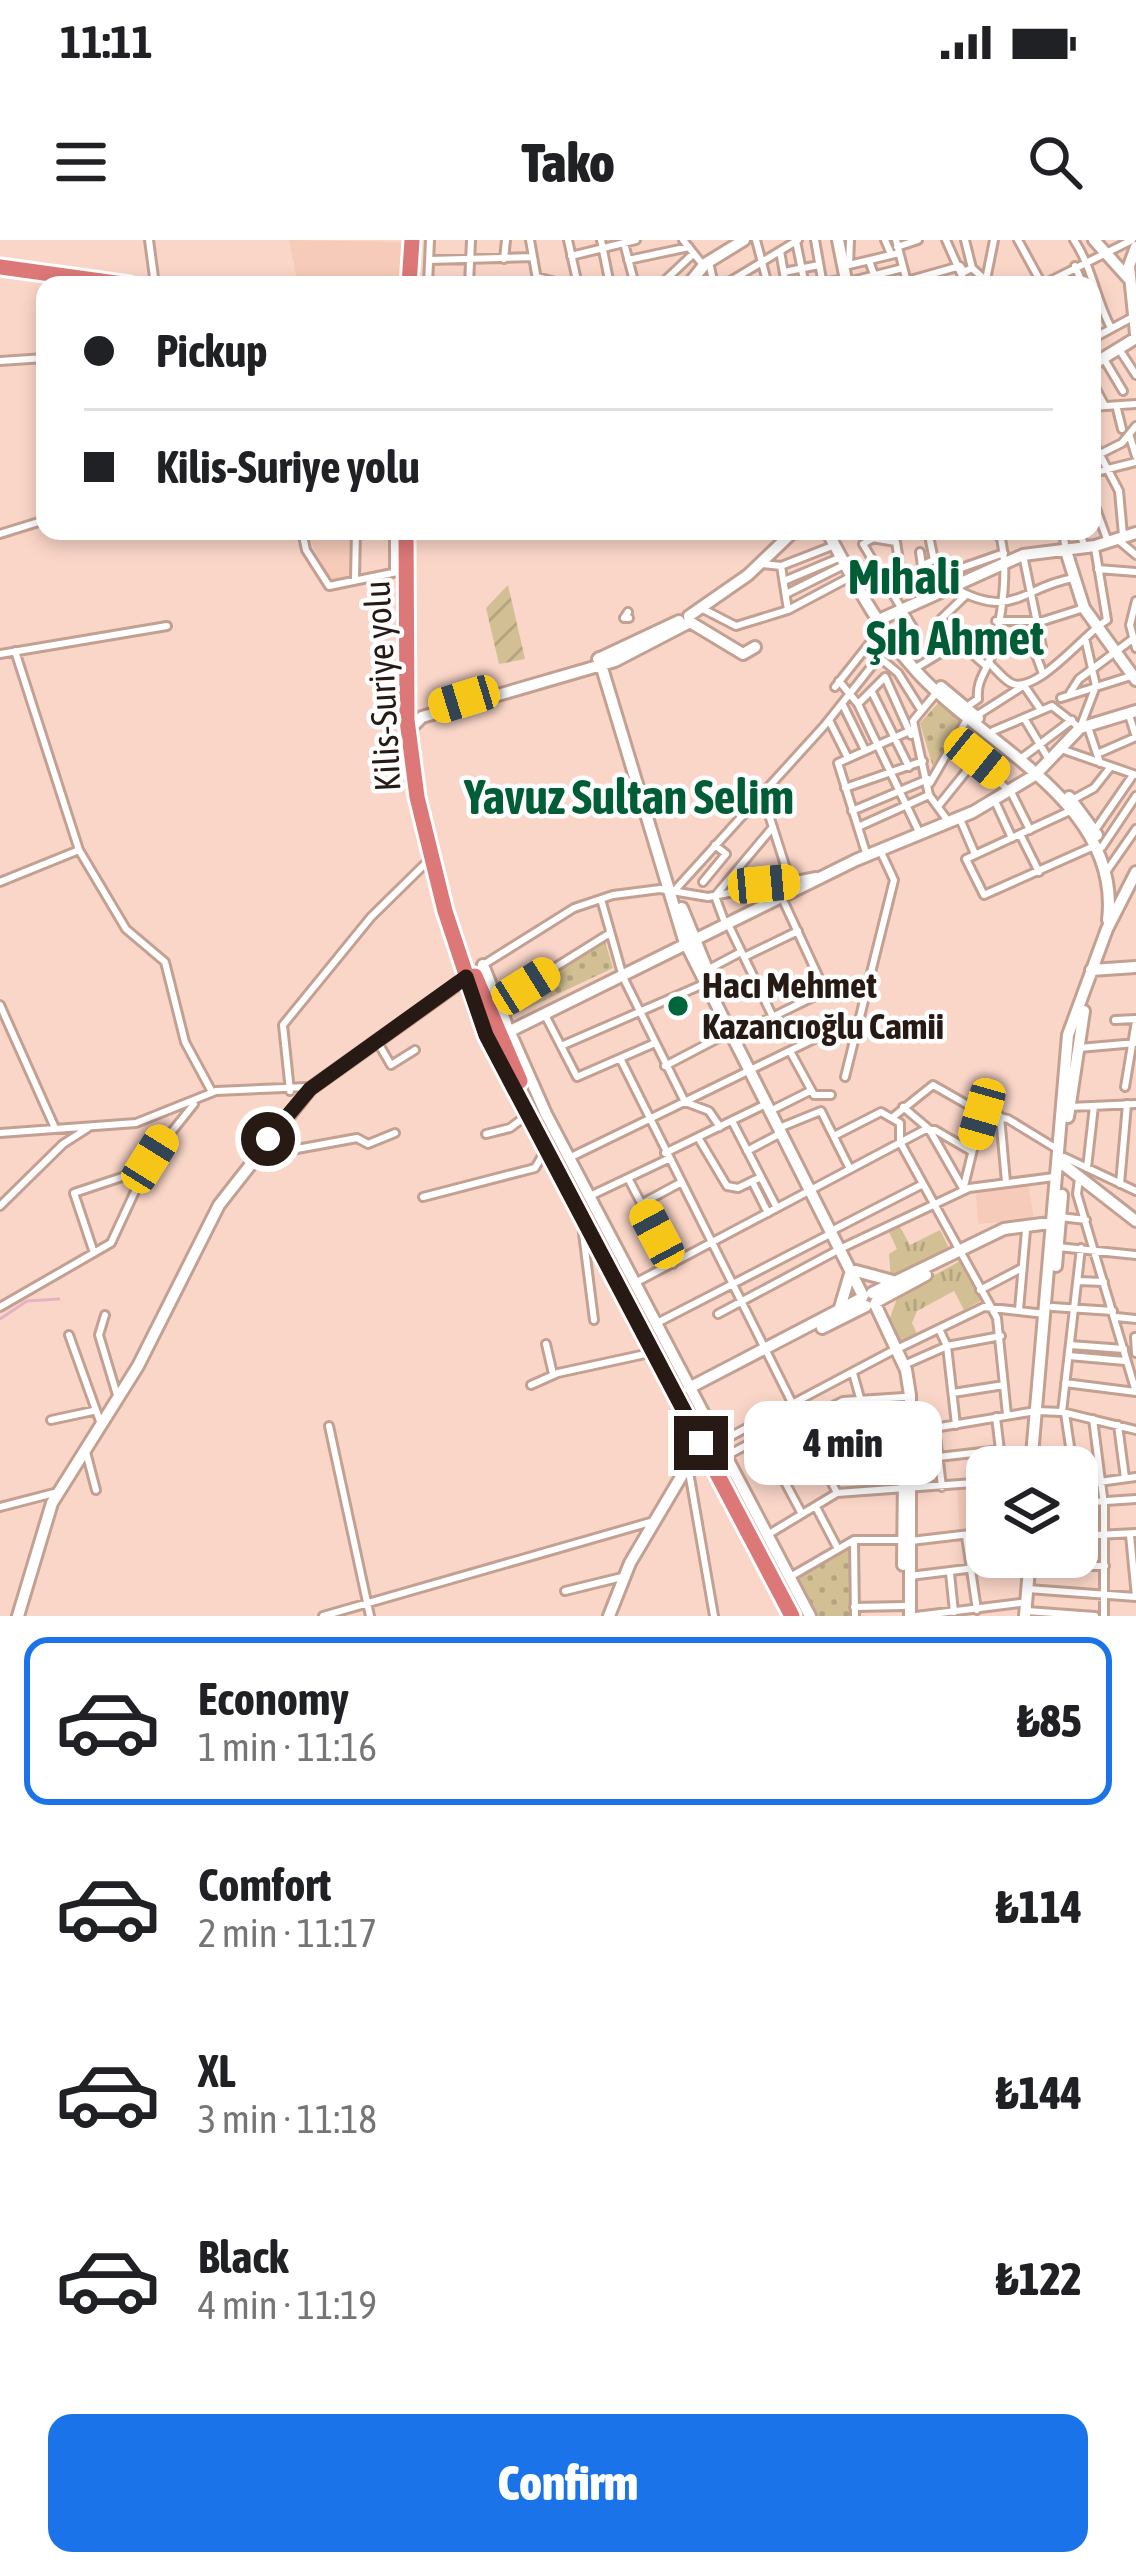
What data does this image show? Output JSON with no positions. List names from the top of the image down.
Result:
{
  "streets": {
    "highway": ["Kilis-Suriye yolu"]
  },
  "districts": ["Mıhali", "Şıh Ahmet", "Yavuz Sultan Selim"],
  "places": ["Hacı Mehmet Kazancıoğlu Camii"],
  "page": {
    "status": "11:11",
    "header": "Tako",
    "banner": ["Pickup", "Kilis-Suriye yolu"],
    "bubble": "4 min",
    "list": [
      {
        "name": "Economy",
        "note": "1 min · 11:16",
        "value": "₺85"
      },
      {
        "name": "Comfort",
        "note": "2 min · 11:17",
        "value": "₺114"
      },
      {
        "name": "XL",
        "note": "3 min · 11:18",
        "value": "₺144"
      },
      {
        "name": "Black",
        "note": "4 min · 11:19",
        "value": "₺122"
      }
    ],
    "buttons": "Confirm"
  }
}
